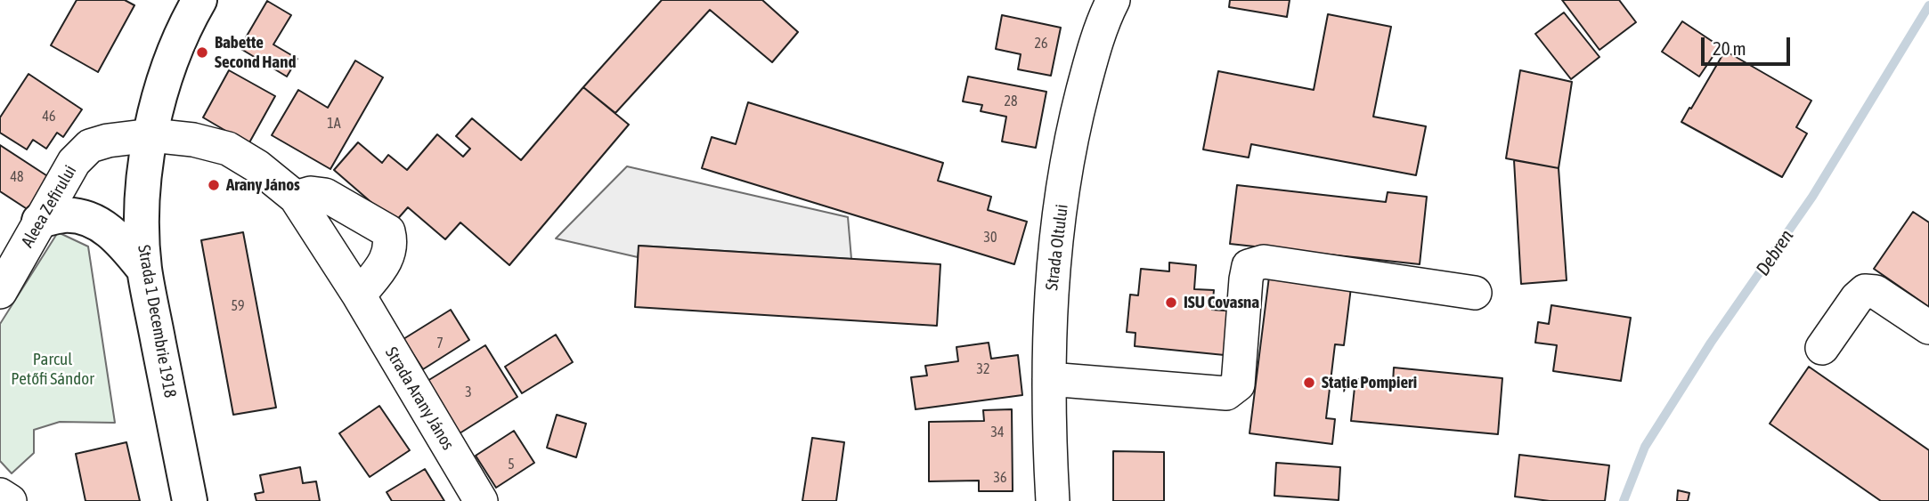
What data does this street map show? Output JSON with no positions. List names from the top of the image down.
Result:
{
  "streets": {
    "main road": ["Strada 1 Decembrie 1918"],
    "street": ["Aleea Zefirului", "Strada Oltului", "Strada Arany János"]
  },
  "crossings": [
    ["Aleea Zefirului", "Strada 1 Decembrie 1918"],
    ["Aleea Zefirului", "Strada Arany János"],
    ["Strada 1 Decembrie 1918", "Strada Arany János"]
  ],
  "water": ["Debren"],
  "parks": ["Parcul Petőfi Sándor"],
  "places": [
    "Babette Second Hand",
    "Arany János",
    "ISU Covasna",
    "Stație Pompieri"
  ],
  "house_numbers": [
    "26",
    "28",
    "46",
    "1A",
    "48",
    "30",
    "59",
    "7",
    "32",
    "3",
    "34",
    "5",
    "36"
  ],
  "scale_bar": "20 m"
}
